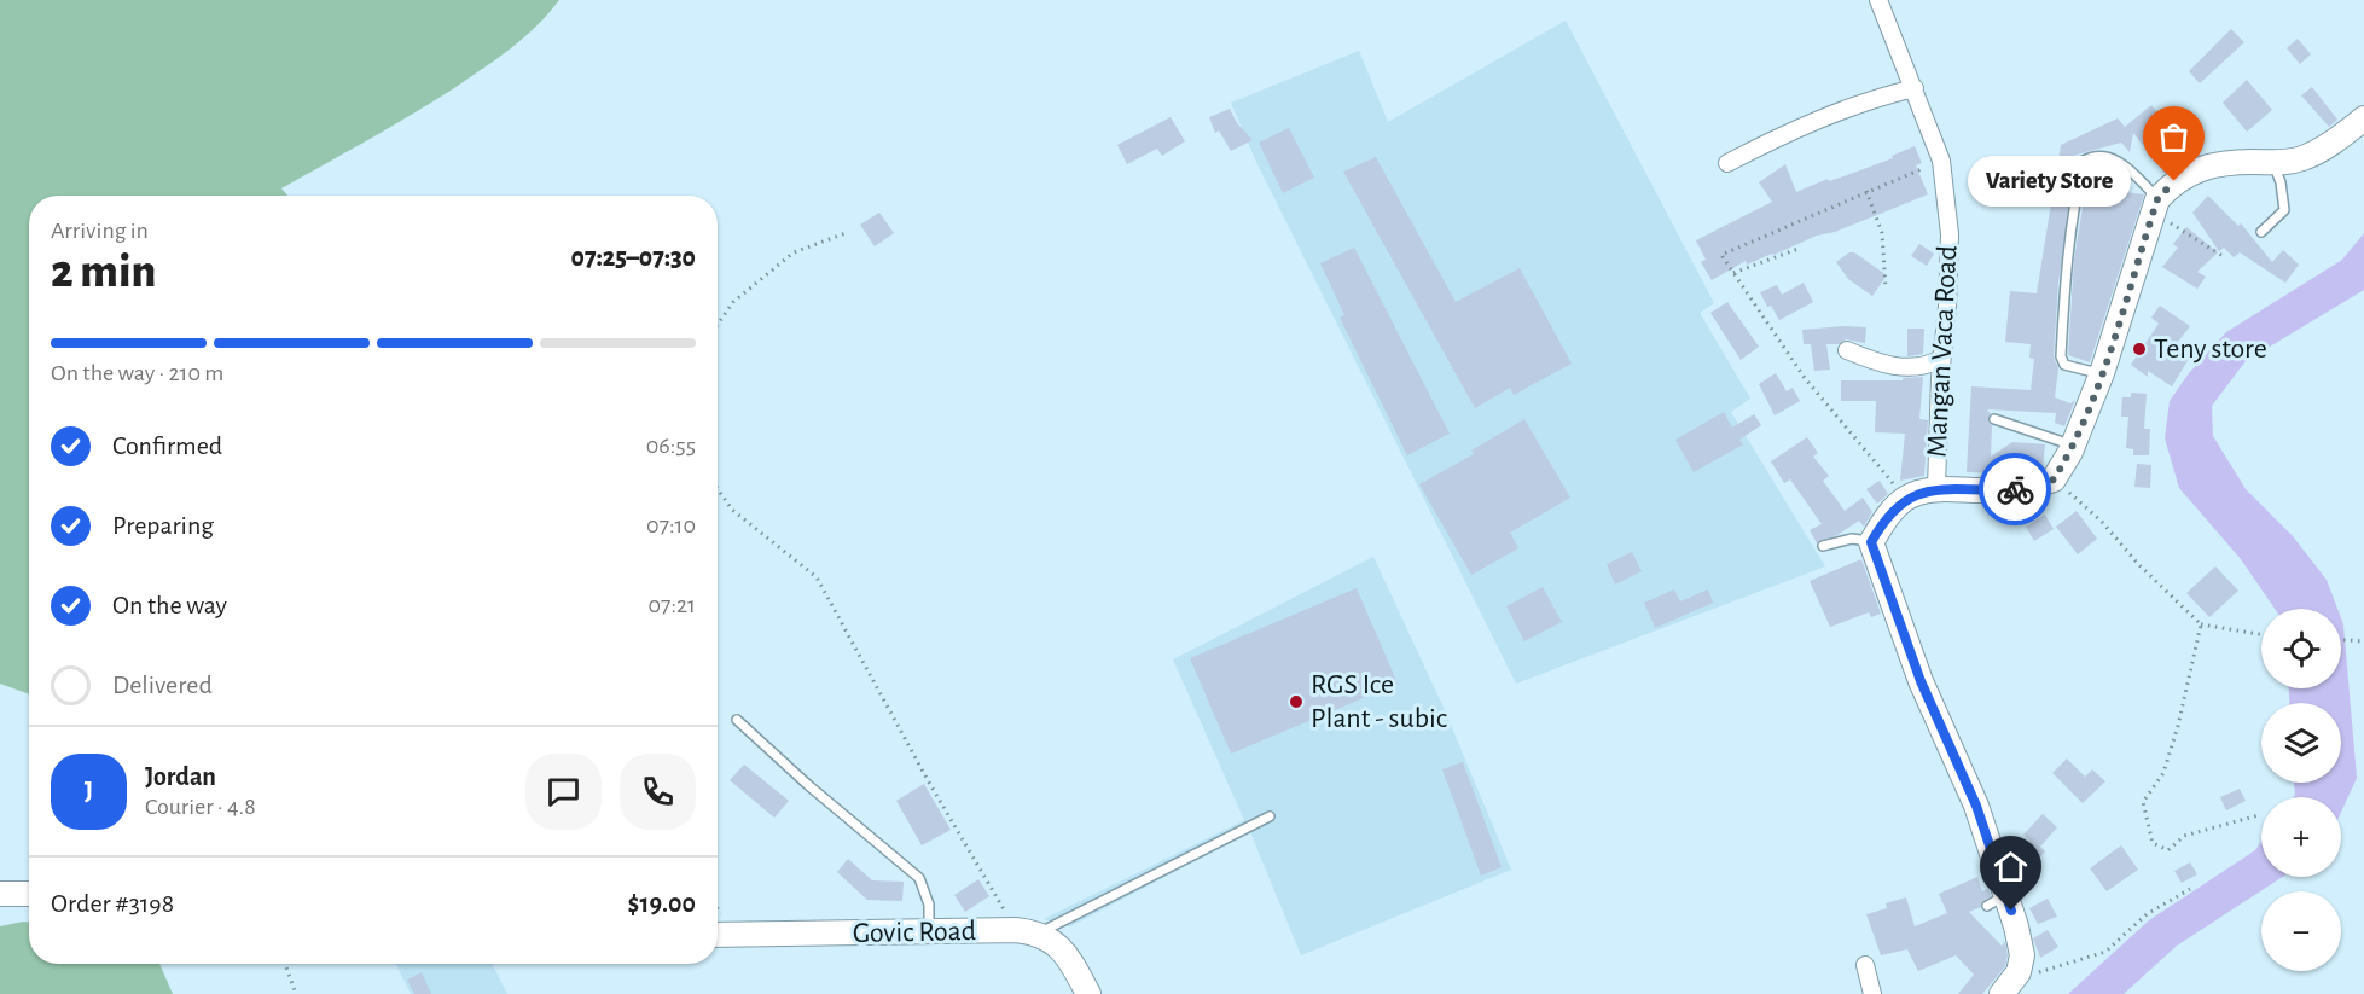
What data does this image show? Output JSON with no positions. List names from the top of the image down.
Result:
{
  "streets": {
    "street": ["Mangan Vaca Road", "Govic Road"]
  },
  "places": ["Variety Store", "Teny store", "RGS Ice Plant - subic"],
  "page": {
    "bubble": "Variety Store",
    "heading": ["2 min", "Arriving in", "07:25–07:30"],
    "panel": [
      "Jordan",
      "Courier · 4.8",
      "Order #3198",
      "$19.00"
    ],
    "bar": "On the way · 210 m",
    "list": [
      ["Confirmed", "06:55"],
      ["Preparing", "07:10"],
      ["On the way", "07:21"],
      "Delivered"
    ],
    "map_buttons": ["+", "−"],
    "round": "J"
  }
}
